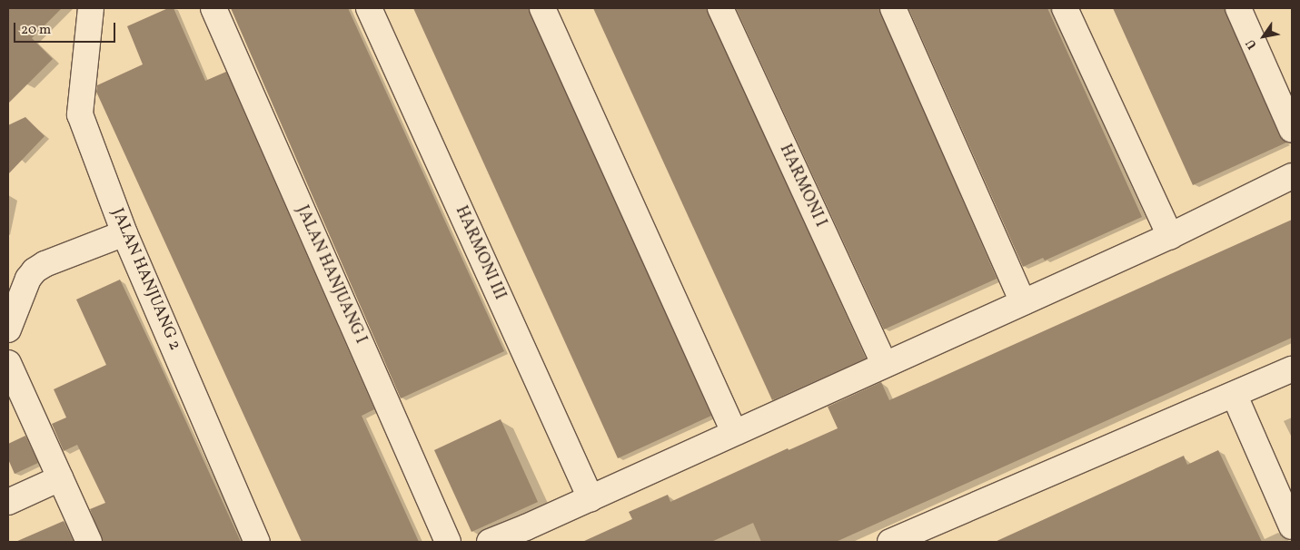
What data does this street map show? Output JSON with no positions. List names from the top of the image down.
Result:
{
  "streets": {
    "street": [
      "HARMONI I",
      "HARMONI III",
      "JALAN HANJUANG I",
      "JALAN HANJUANG 2"
    ]
  },
  "scale_bar": "20 m",
  "north": "bottom left"
}
